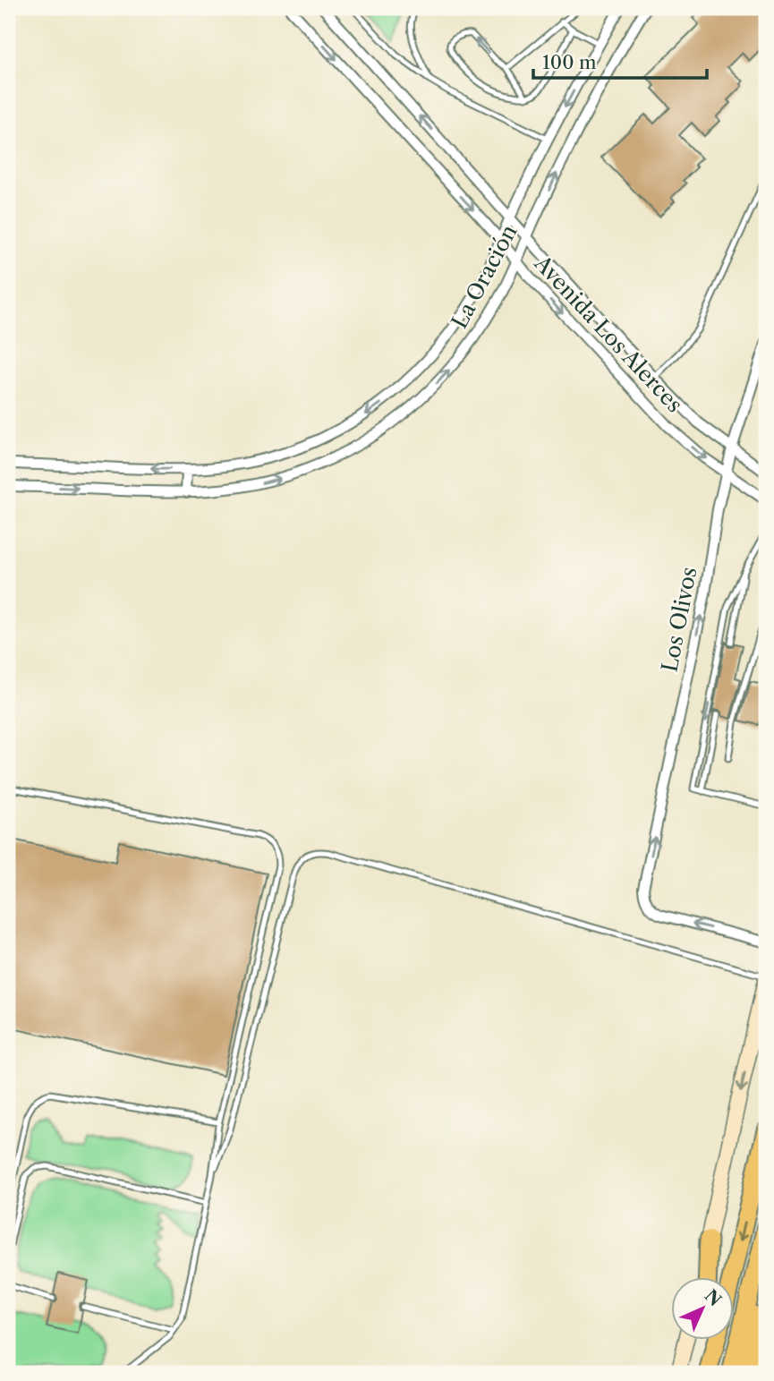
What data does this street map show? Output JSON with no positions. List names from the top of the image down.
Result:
{
  "streets": {
    "street": ["La Oración", "Avenida Los Alerces", "Los Olivos"]
  },
  "crossings": [
    ["La Oración", "Avenida Los Alerces"],
    ["Avenida Los Alerces", "Los Olivos"]
  ],
  "one_way": ["Los Olivos"],
  "scale_bar": "100 m",
  "north": "top right"
}
